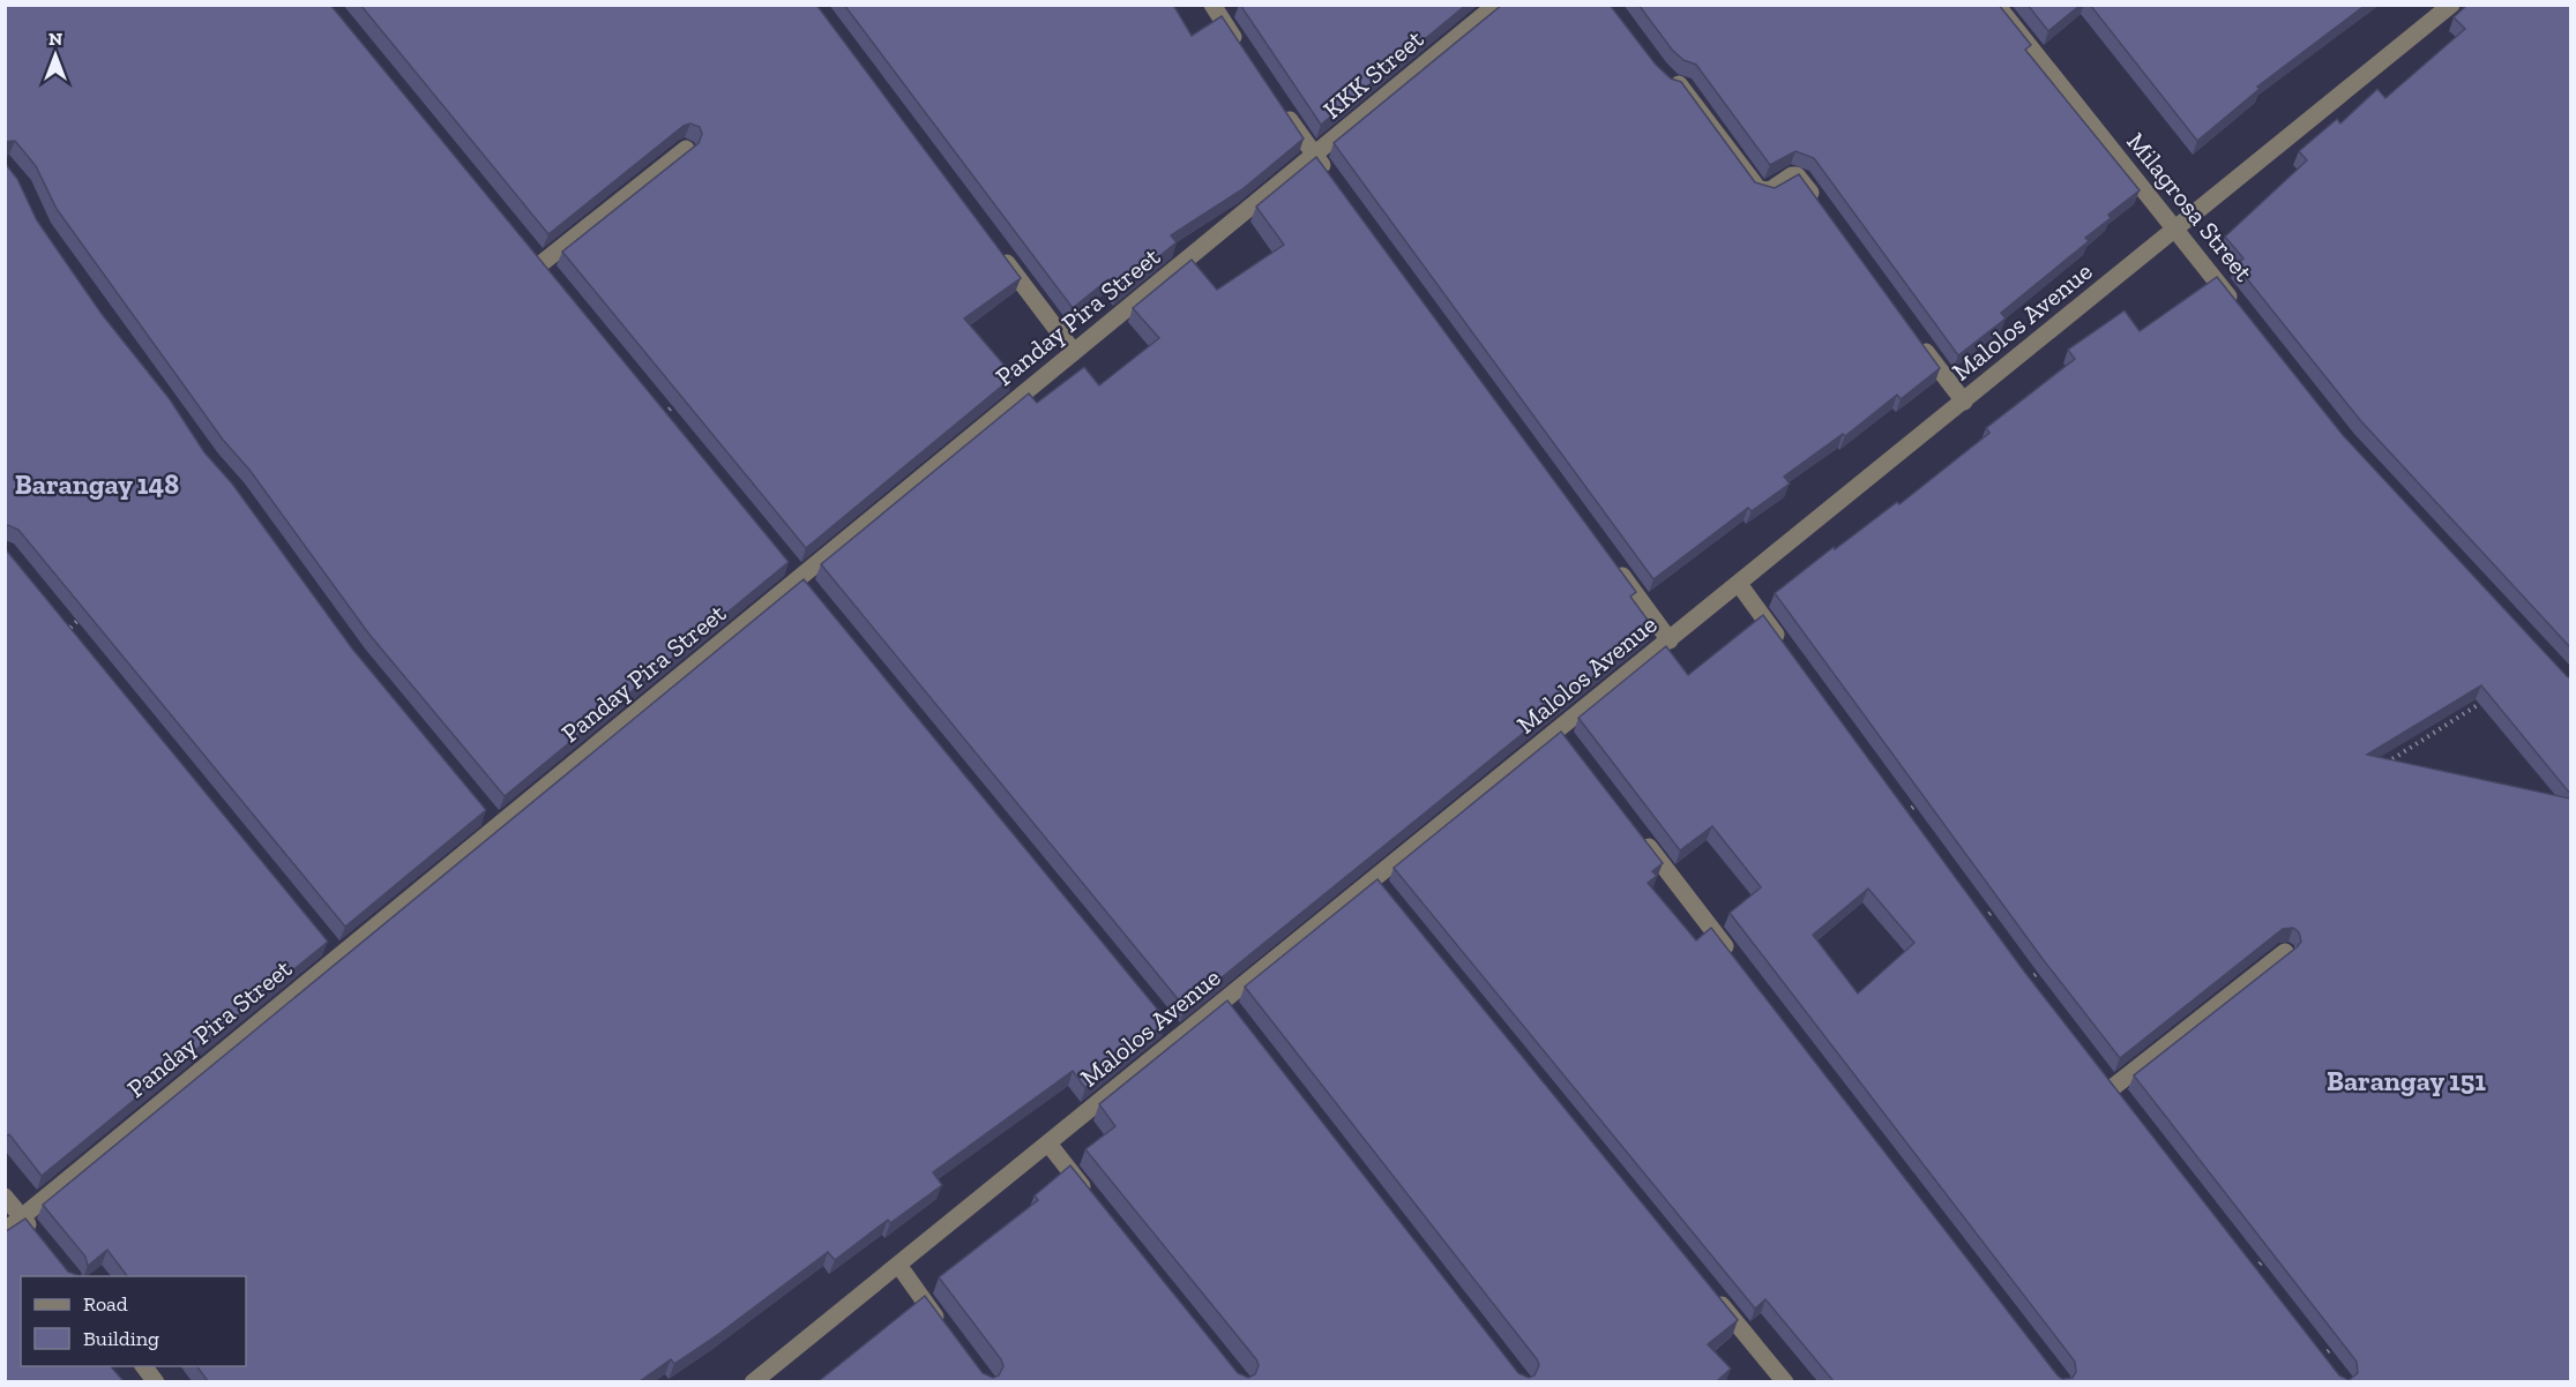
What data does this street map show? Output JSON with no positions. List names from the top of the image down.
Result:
{
  "streets": {
    "street": [
      "KKK Street",
      "Milagrosa Street",
      "Panday Pira Street",
      "Malolos Avenue"
    ]
  },
  "crossings": [
    ["KKK Street", "Panday Pira Street"],
    ["Milagrosa Street", "Malolos Avenue"]
  ],
  "districts": ["Barangay 148", "Barangay 151"],
  "legend": ["Road", "Building"],
  "north": "top"
}
